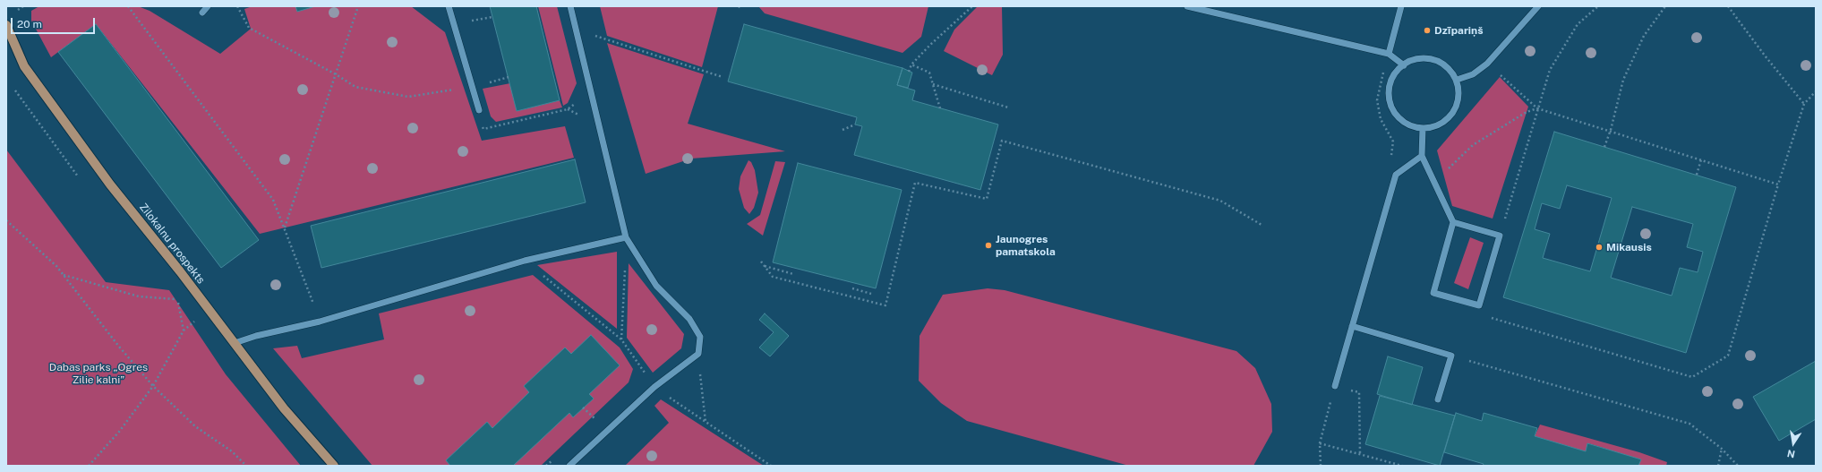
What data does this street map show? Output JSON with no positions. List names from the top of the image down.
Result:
{
  "streets": {
    "main road": ["Zilokalnu prospekts"]
  },
  "parks": ["Dabas parks „Ogres Zilie kalni”"],
  "places": ["Dzīpariņš", "Jaunogres pamatskola", "Mikausis"],
  "scale_bar": "20 m",
  "north": "bottom"
}
